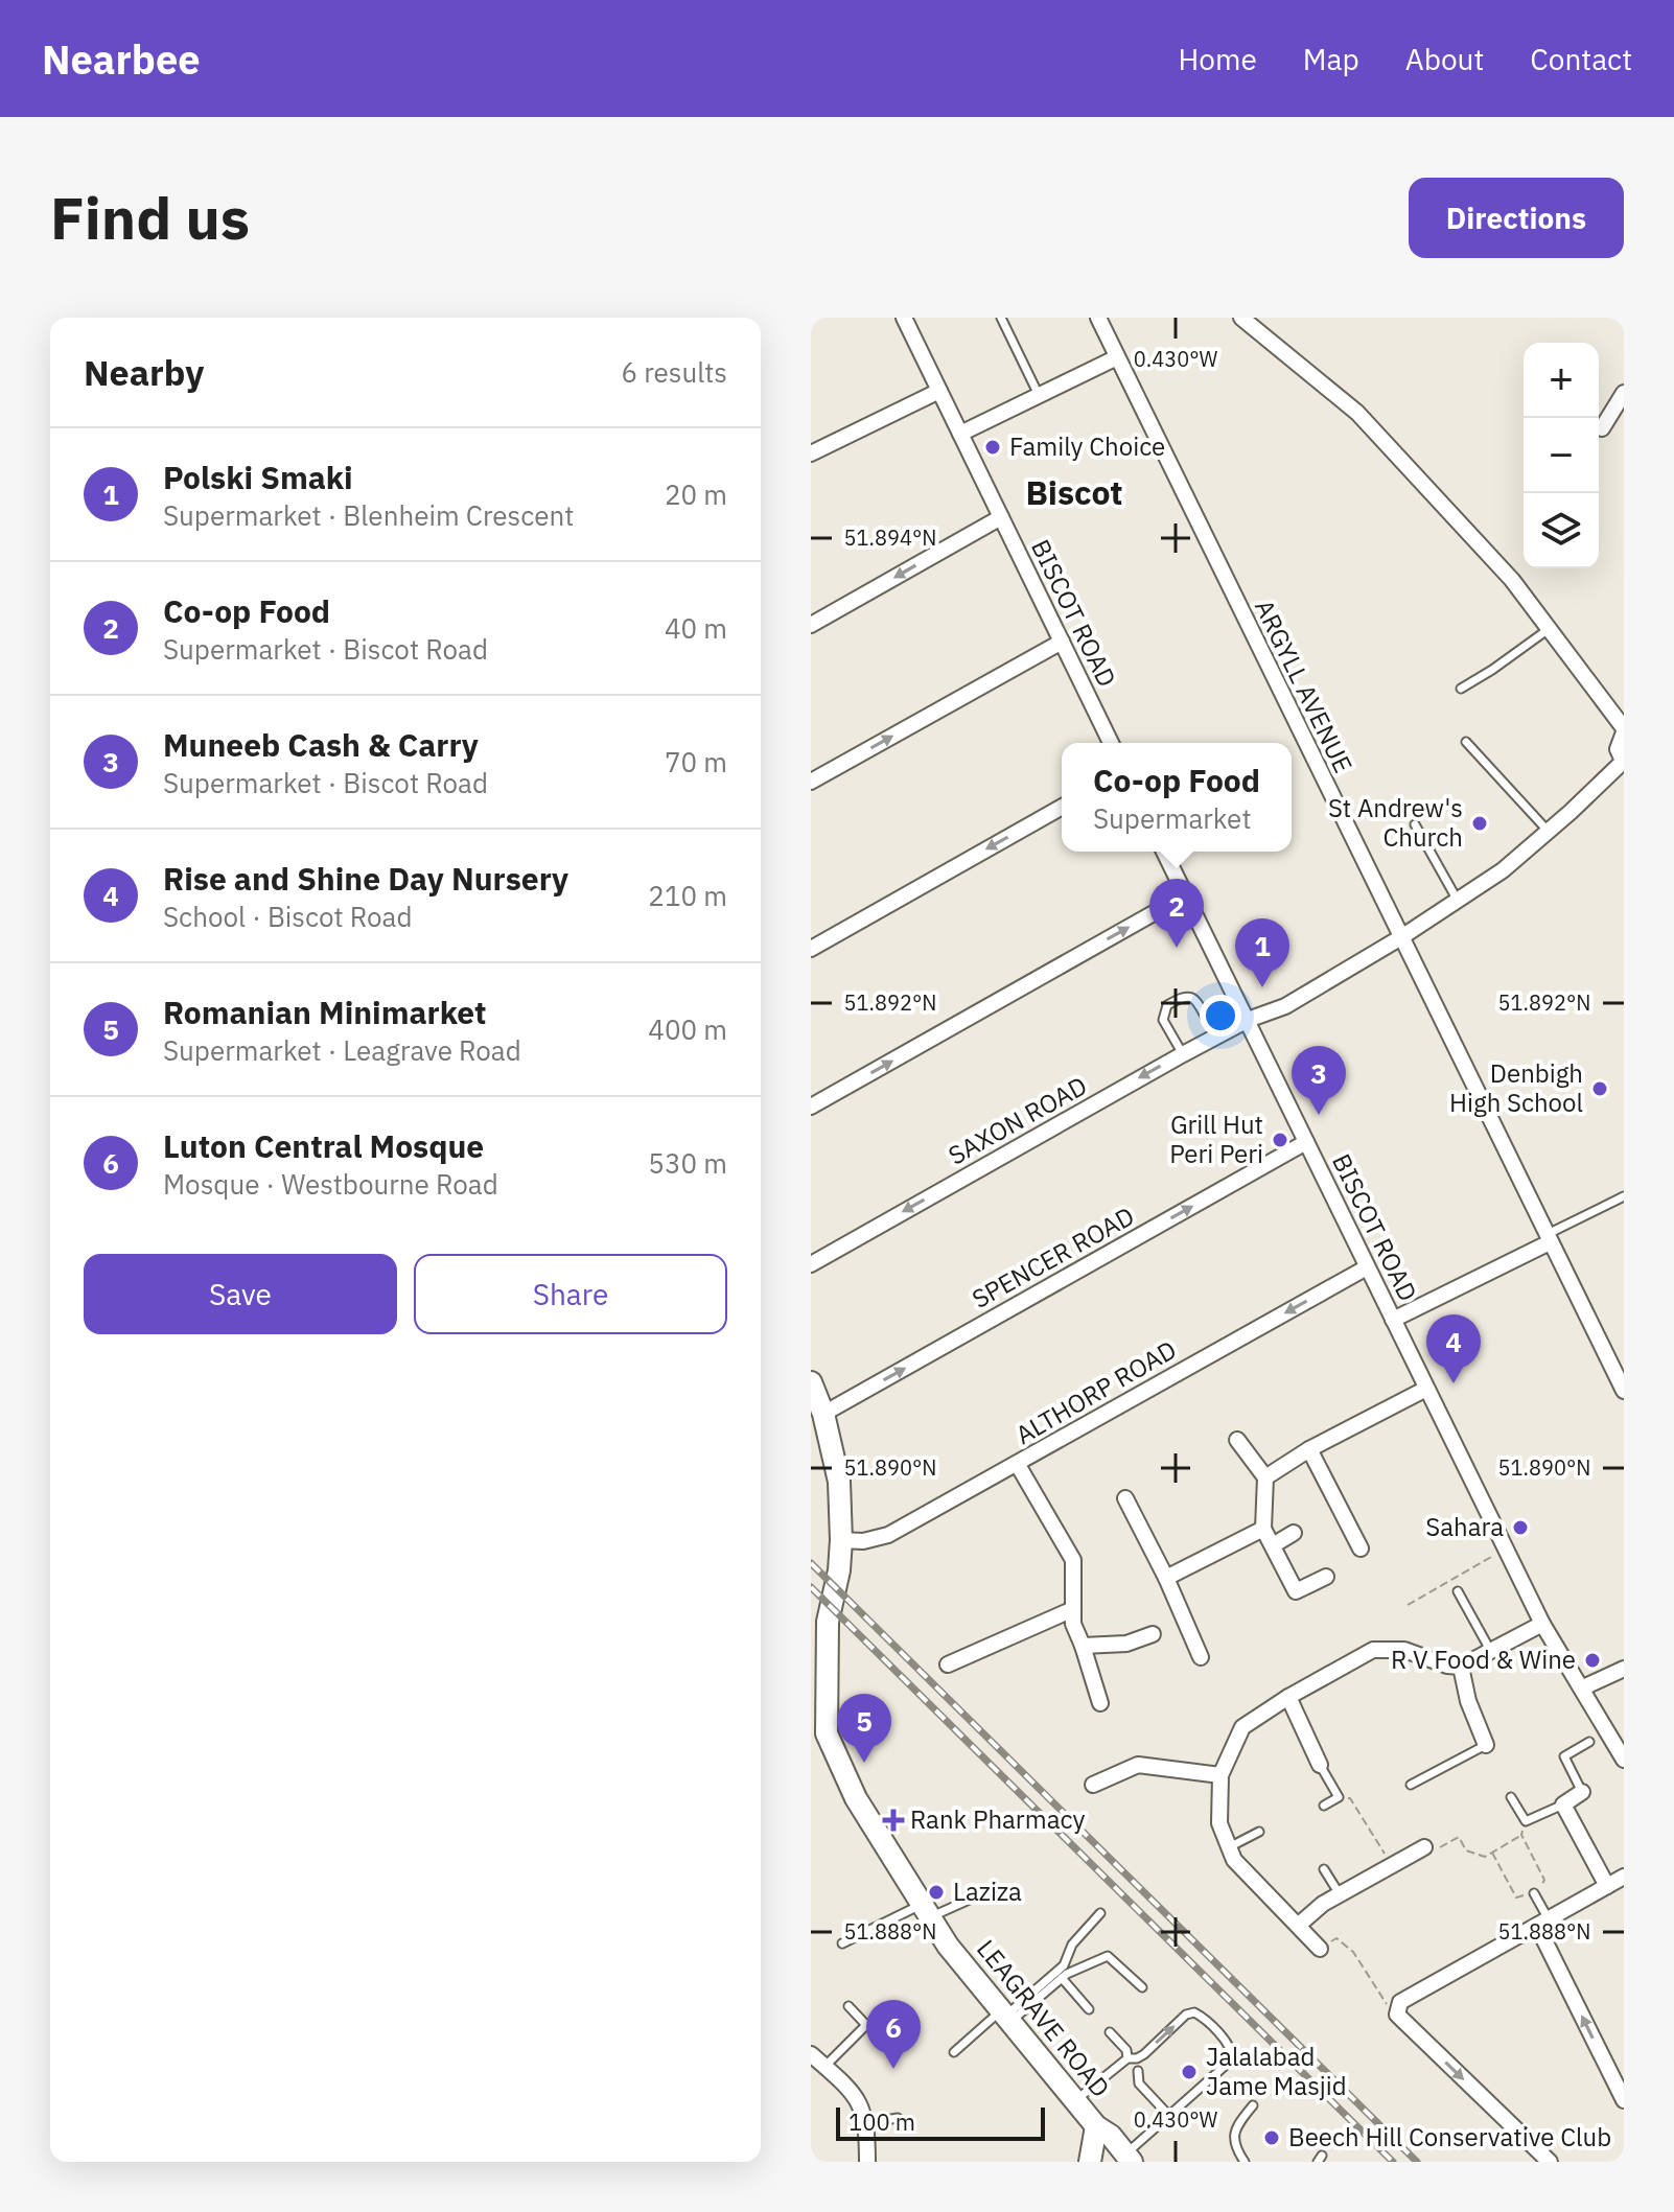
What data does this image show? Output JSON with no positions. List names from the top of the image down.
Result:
{
  "streets": {
    "main road": ["LEAGRAVE ROAD"],
    "street": [
      "BISCOT ROAD",
      "ARGYLL AVENUE",
      "SAXON ROAD",
      "SPENCER ROAD",
      "ALTHORP ROAD"
    ]
  },
  "crossings": [
    ["BISCOT ROAD", "SAXON ROAD"],
    ["BISCOT ROAD", "SPENCER ROAD"],
    ["BISCOT ROAD", "ALTHORP ROAD"],
    ["ARGYLL AVENUE", "SAXON ROAD"],
    ["SPENCER ROAD", "LEAGRAVE ROAD"],
    ["ALTHORP ROAD", "LEAGRAVE ROAD"]
  ],
  "one_way": ["SAXON ROAD", "SPENCER ROAD", "ALTHORP ROAD"],
  "districts": ["Biscot"],
  "places": {
    "other": [
      "Family Choice",
      "St Andrew's Church",
      "Denbigh High School",
      "Grill Hut Peri Peri",
      "Sahara",
      "R V Food & Wine",
      "Laziza",
      "Jalalabad Jame Masjid",
      "Beech Hill Conservative Club"
    ],
    "health": ["Rank Pharmacy"]
  },
  "scale_bar": "100 m",
  "page": {
    "header": "Nearbee",
    "nav": [
      "Home",
      "Map",
      "About",
      "Contact"
    ],
    "buttons": [
      "Directions",
      ["Save", "Share"]
    ],
    "title": "Find us",
    "heading": ["Nearby", "6 results"],
    "map_buttons": ["+", "−"],
    "list": [
      {
        "mark": "1",
        "name": "Polski Smaki",
        "note": "Supermarket · Blenheim Crescent",
        "value": "20 m"
      },
      {
        "mark": "2",
        "name": "Co-op Food",
        "note": "Supermarket · Biscot Road",
        "value": "40 m"
      },
      {
        "mark": "3",
        "name": "Muneeb Cash & Carry",
        "note": "Supermarket · Biscot Road",
        "value": "70 m"
      },
      {
        "mark": "4",
        "name": "Rise and Shine Day Nursery",
        "note": "School · Biscot Road",
        "value": "210 m"
      },
      {
        "mark": "5",
        "name": "Romanian Minimarket",
        "note": "Supermarket · Leagrave Road",
        "value": "400 m"
      },
      {
        "mark": "6",
        "name": "Luton Central Mosque",
        "note": "Mosque · Westbourne Road",
        "value": "530 m"
      }
    ],
    "popup": ["Co-op Food", "Supermarket"],
    "pins": [
      "2",
      "1",
      "3",
      "4",
      "5",
      "6"
    ],
    "scale": "100 m"
  },
  "coordinates": [
    "0.430°W",
    "51.894°N",
    "51.892°N",
    "51.890°N",
    "51.888°N"
  ]
}
